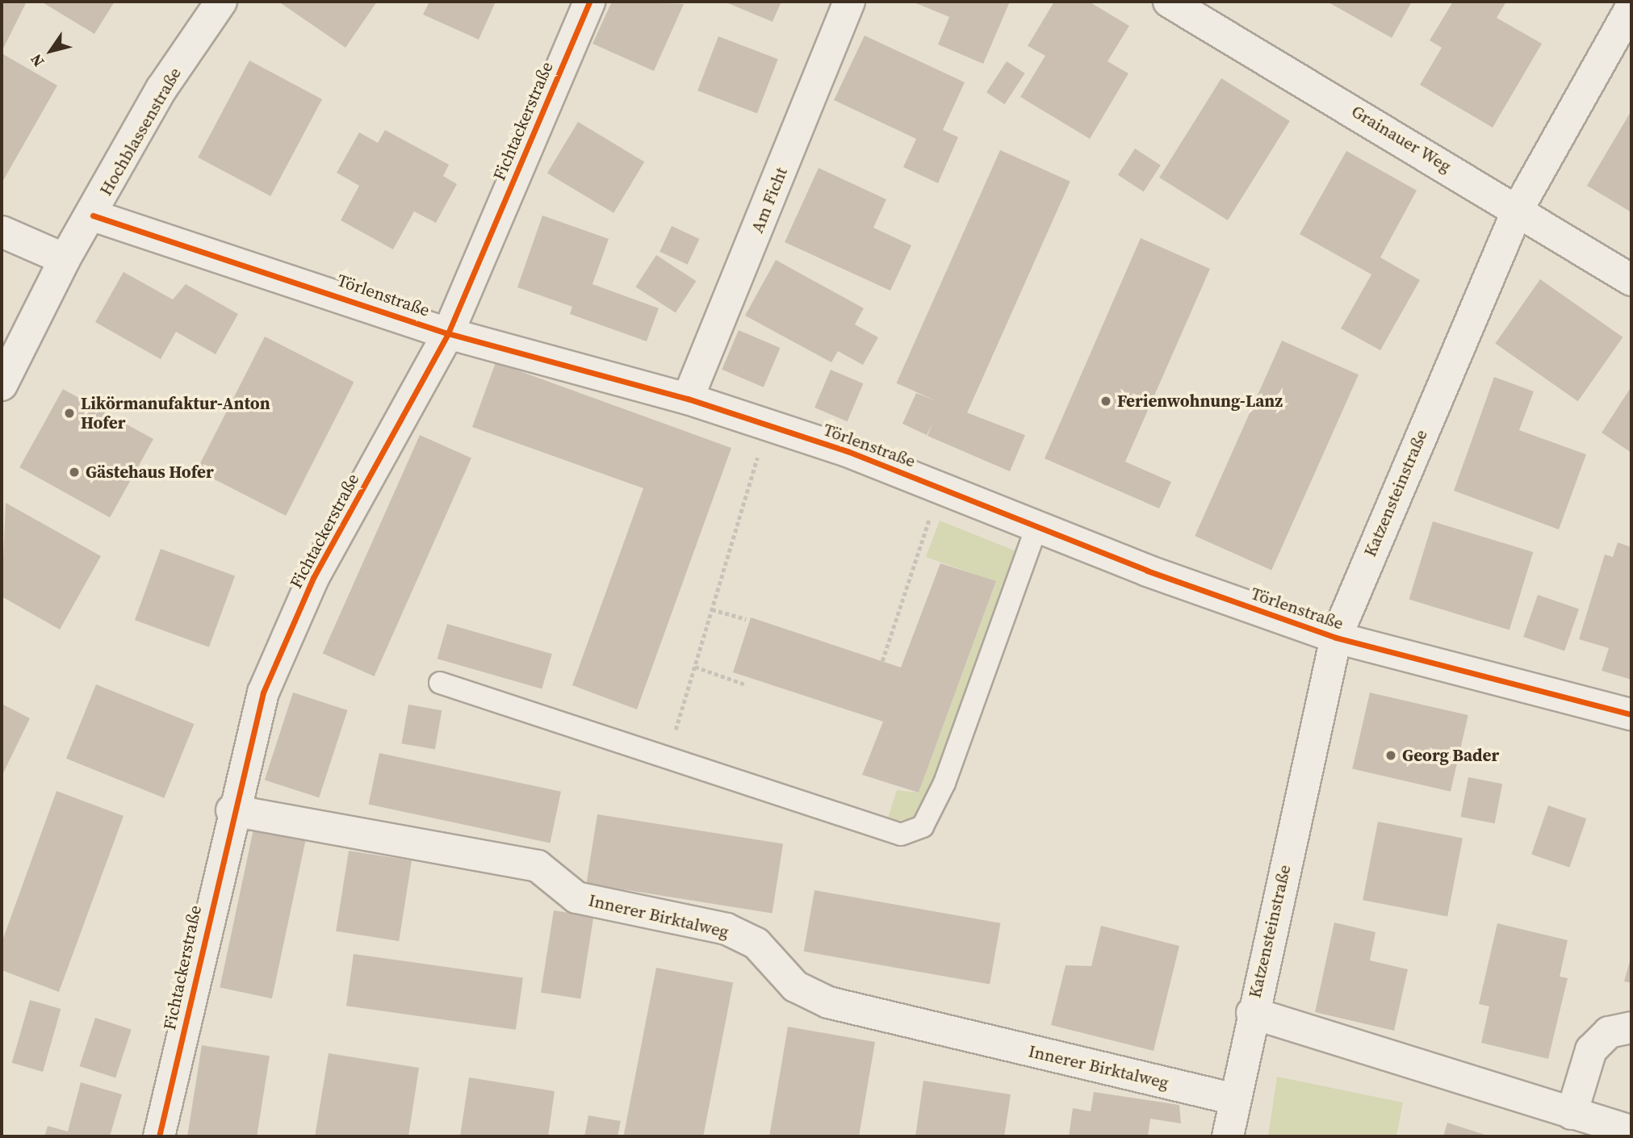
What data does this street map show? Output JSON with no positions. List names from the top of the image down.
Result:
{
  "streets": {
    "street": [
      "Fichtackerstraße",
      "Hochblassenstraße",
      "Grainauer Weg",
      "Am Ficht",
      "Törlenstraße",
      "Katzensteinstraße",
      "Innerer Birktalweg"
    ]
  },
  "crossings": [
    ["Fichtackerstraße", "Törlenstraße"],
    ["Fichtackerstraße", "Innerer Birktalweg"],
    ["Hochblassenstraße", "Törlenstraße"],
    ["Grainauer Weg", "Katzensteinstraße"],
    ["Am Ficht", "Törlenstraße"],
    ["Törlenstraße", "Katzensteinstraße"],
    ["Katzensteinstraße", "Innerer Birktalweg"]
  ],
  "places": [
    "Ferienwohnung-Lanz",
    "Likörmanufaktur-Anton Hofer",
    "Gästehaus Hofer",
    "Georg Bader"
  ],
  "north": "bottom left"
}
